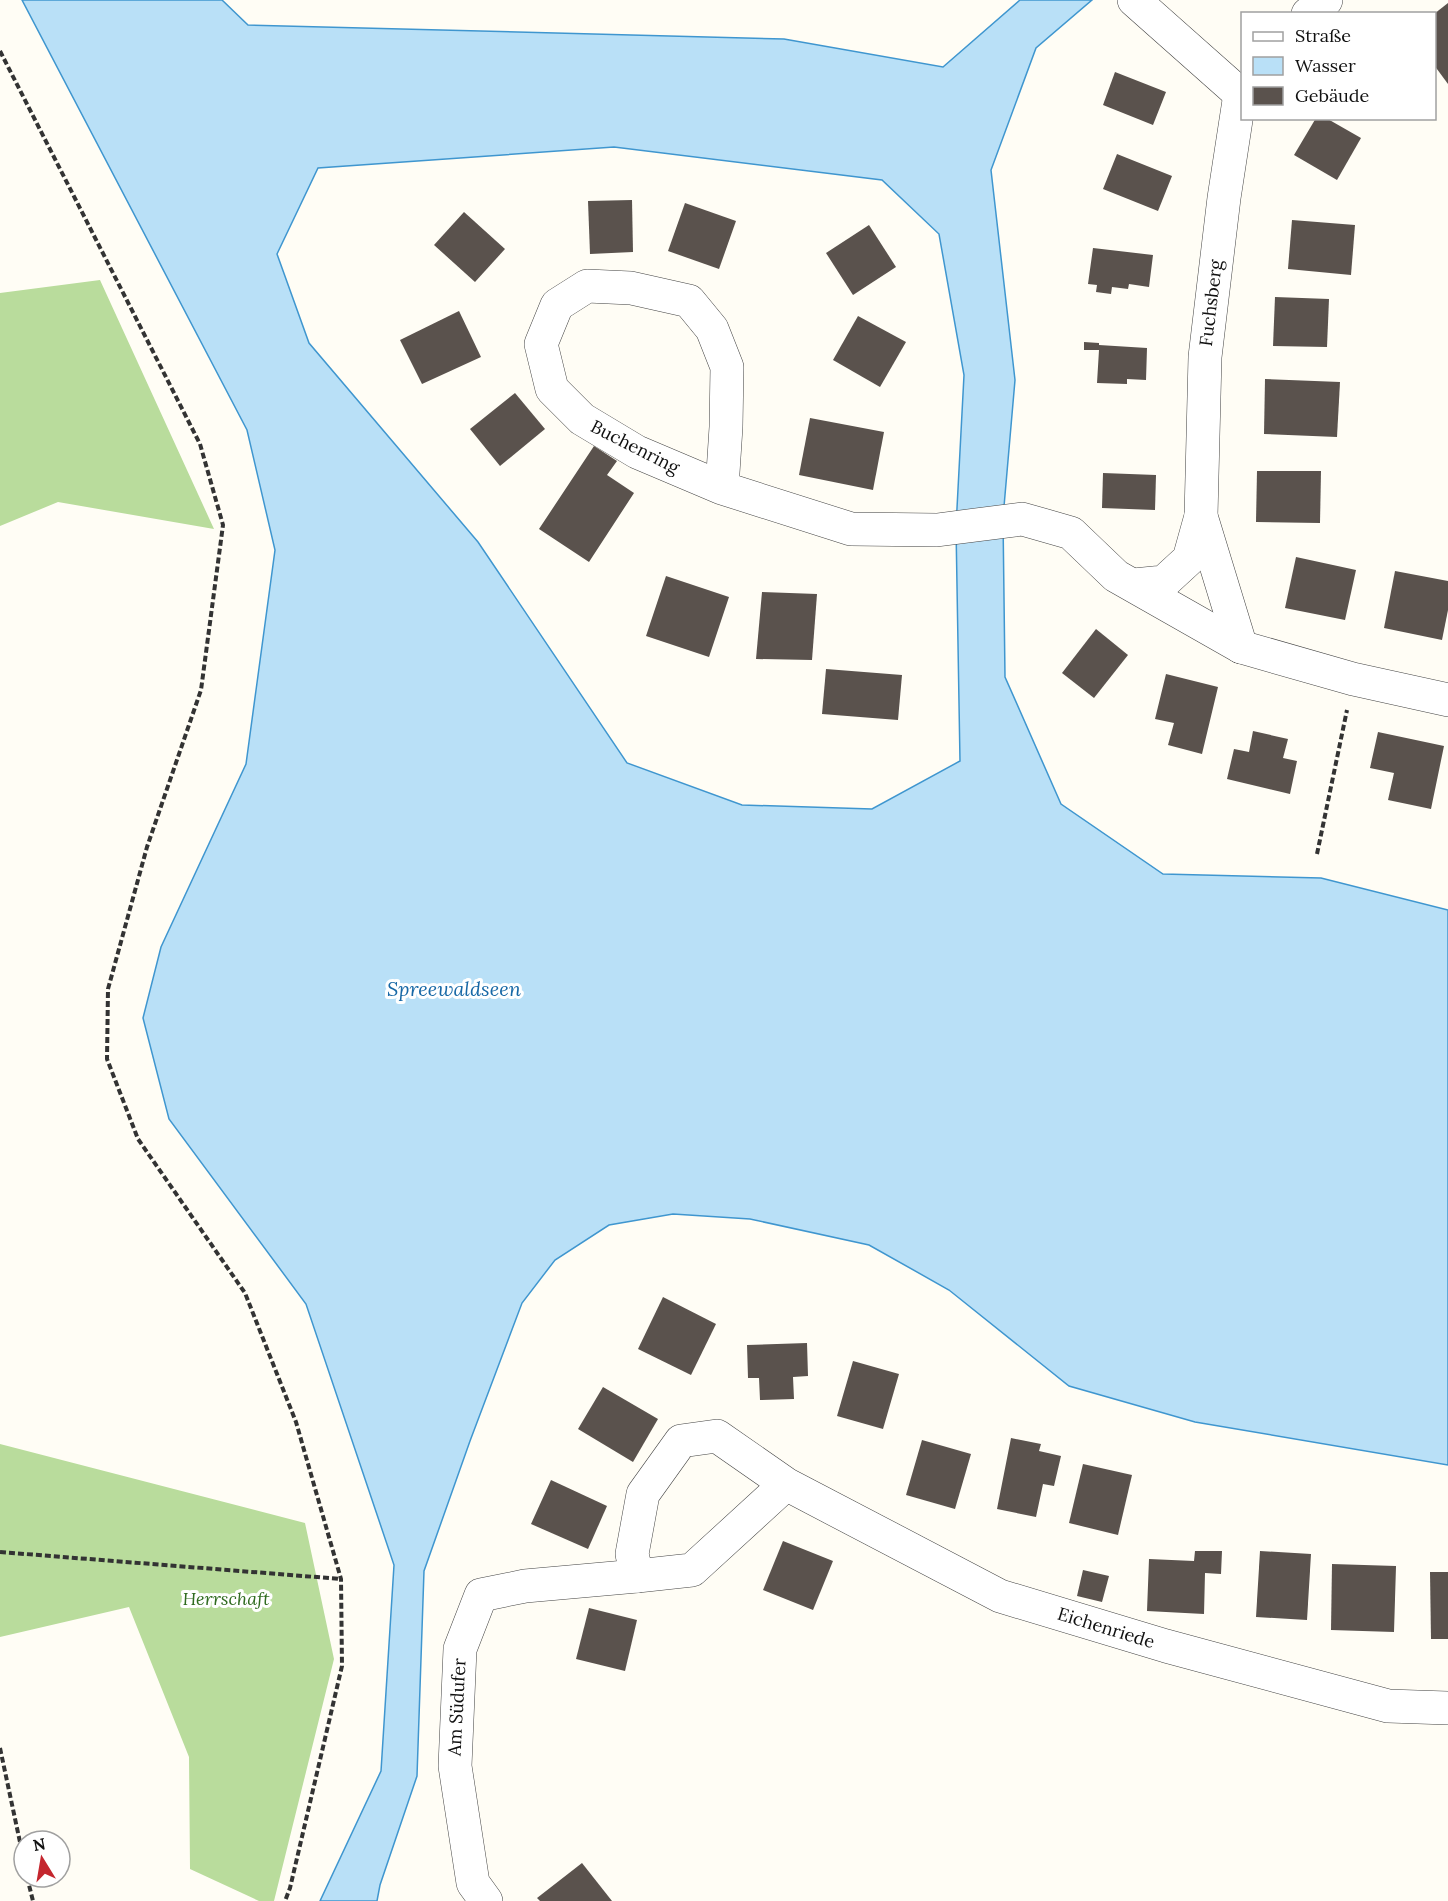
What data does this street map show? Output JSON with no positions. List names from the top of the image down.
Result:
{
  "streets": {
    "street": [
      "Fuchsberg",
      "Buchenring",
      "Eichenriede",
      "Am Südufer"
    ]
  },
  "crossings": [
    ["Fuchsberg", "Buchenring"],
    ["Eichenriede", "Am Südufer"]
  ],
  "water": ["Spreewaldseen"],
  "parks": ["Herrschaft"],
  "legend": ["Straße", "Wasser", "Gebäude"],
  "north": "top"
}
